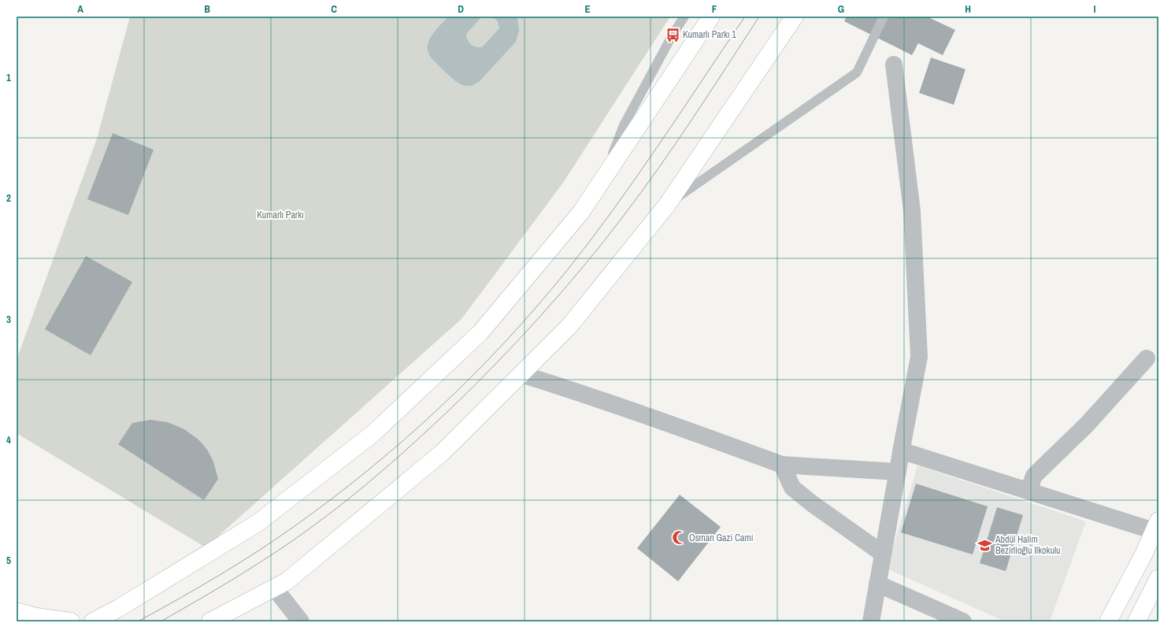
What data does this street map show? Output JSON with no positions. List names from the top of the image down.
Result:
{
  "parks": ["Kumarlı Parkı"],
  "places": {
    "bus stop": ["Kumarlı Parkı 1"],
    "mosque": ["Osman Gazi Cami"],
    "school or university": ["Abdül Halim Bezirlioğlu Ilkokulu"]
  },
  "grid": {
    "columns": [
      "A",
      "B",
      "C",
      "D",
      "E",
      "F",
      "G",
      "H",
      "I"
    ],
    "rows": [
      "1",
      "2",
      "3",
      "4",
      "5"
    ]
  }
}
